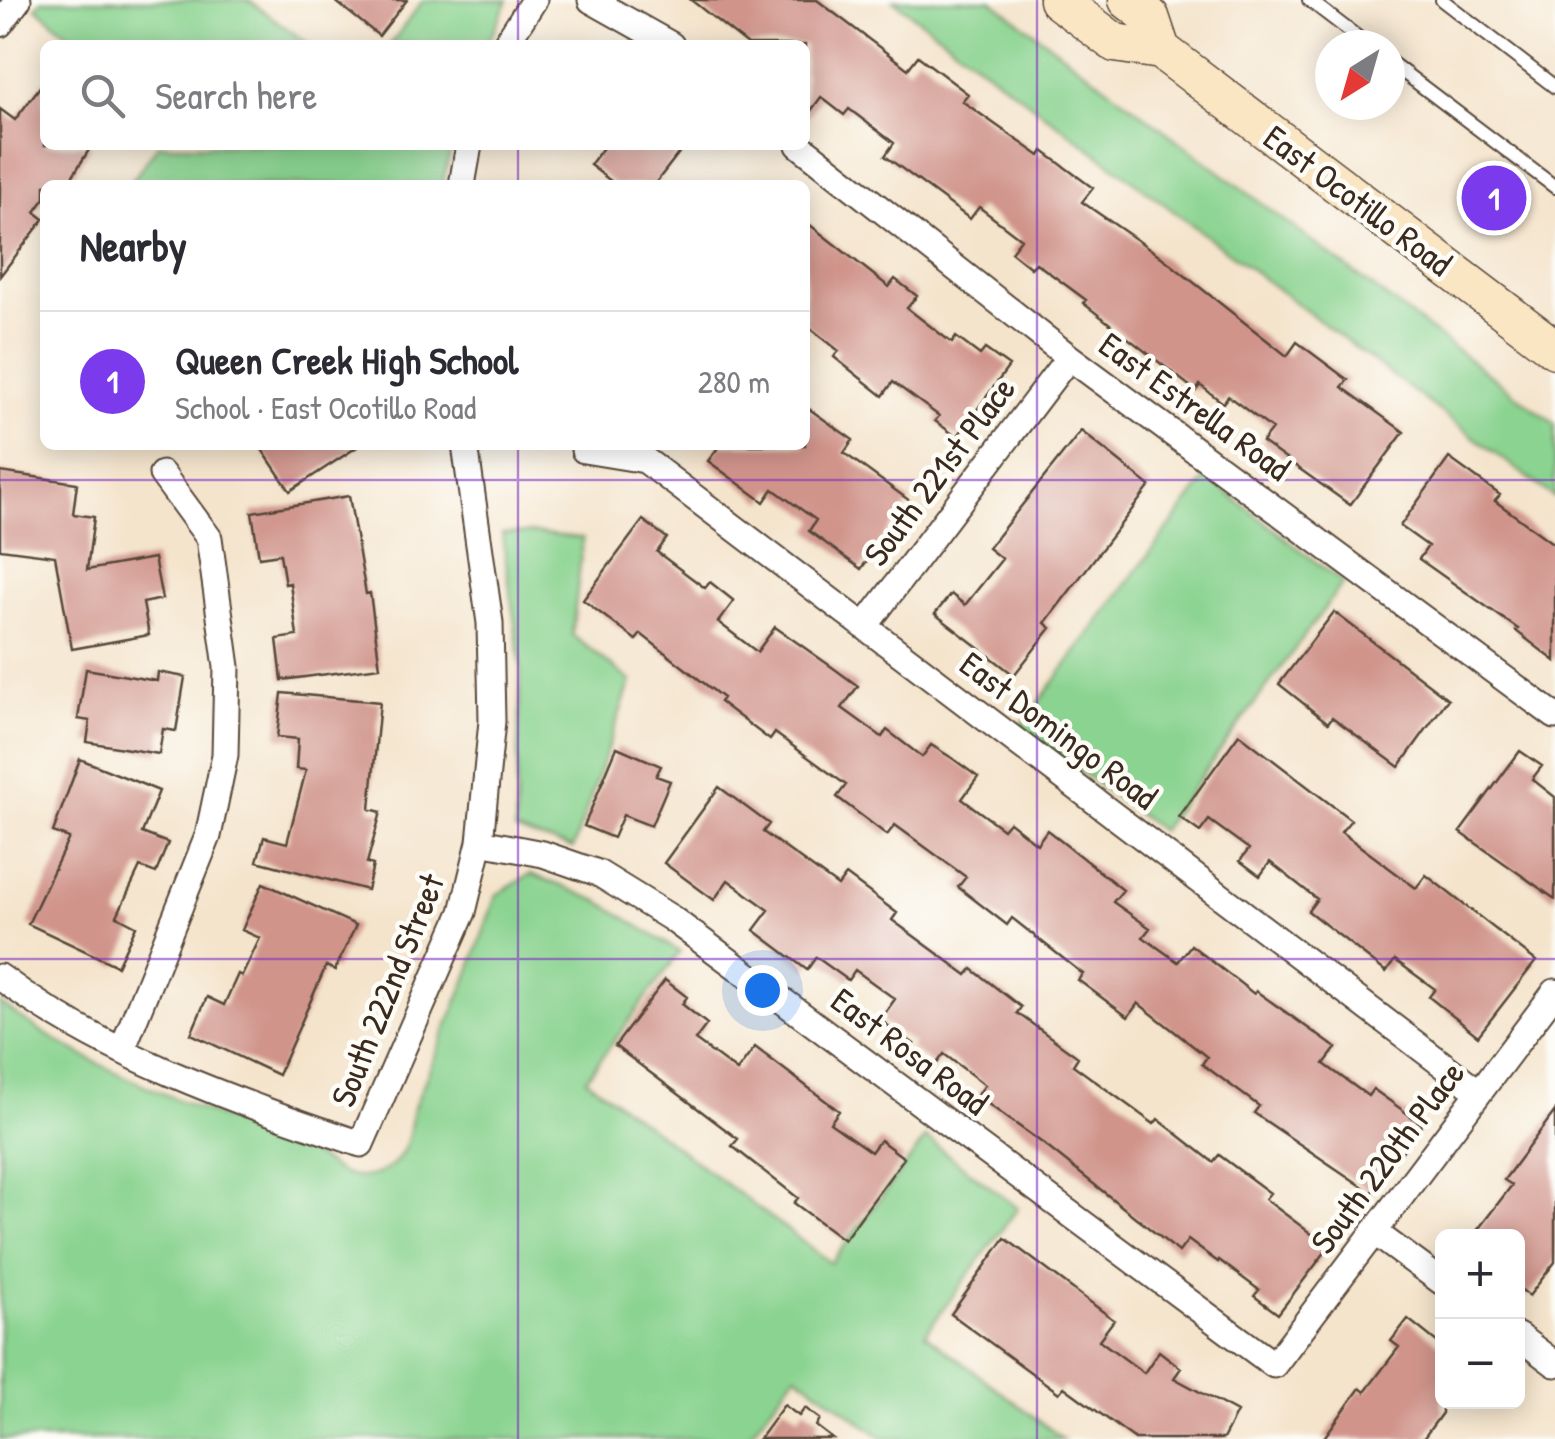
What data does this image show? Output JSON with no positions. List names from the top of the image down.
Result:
{
  "streets": {
    "main road": ["East Ocotillo Road"],
    "street": [
      "East Estrella Road",
      "South 221st Place",
      "East Domingo Road",
      "South 222nd Street",
      "East Rosa Road",
      "South 220th Place"
    ]
  },
  "crossings": [
    ["East Estrella Road", "South 221st Place"],
    ["South 221st Place", "East Domingo Road"],
    ["East Domingo Road", "South 220th Place"],
    ["South 222nd Street", "East Rosa Road"],
    ["East Rosa Road", "South 220th Place"]
  ],
  "north": "bottom left",
  "page": {
    "search": "Search here",
    "pins": "1",
    "heading": "Nearby",
    "list": [
      {
        "mark": "1",
        "name": "Queen Creek High School",
        "note": "School · East Ocotillo Road",
        "value": "280 m"
      }
    ],
    "map_buttons": ["+", "−"]
  }
}
